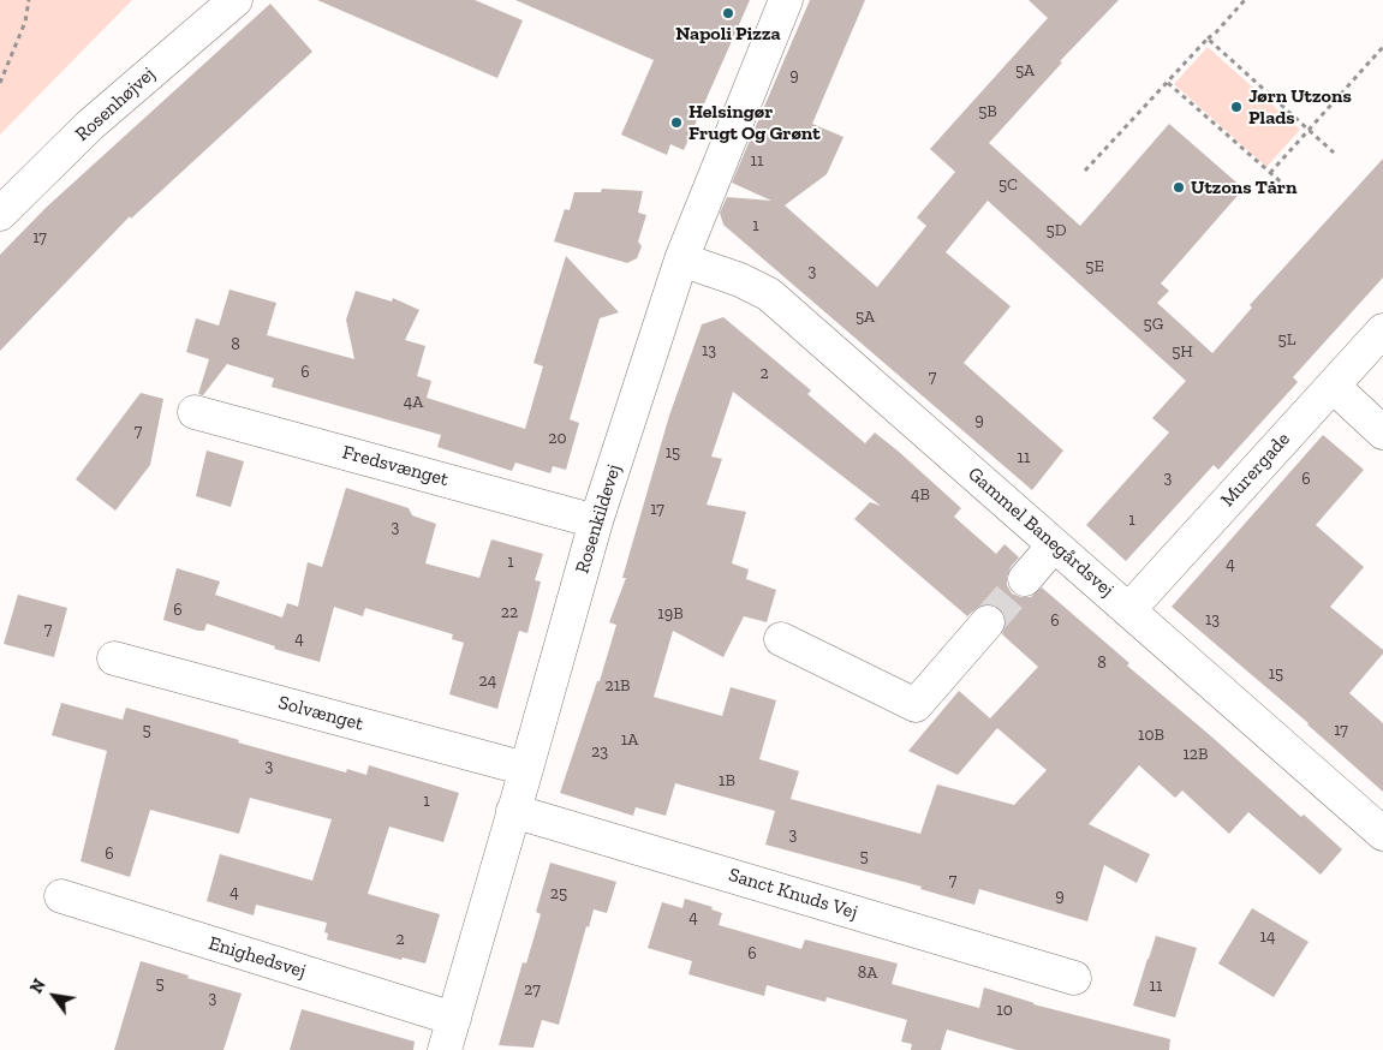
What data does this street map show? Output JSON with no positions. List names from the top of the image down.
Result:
{
  "streets": {
    "street": [
      "Rosenhøjvej",
      "Fredsvænget",
      "Murergade",
      "Rosenkildevej",
      "Gammel Banegårdsvej",
      "Solvænget",
      "Sanct Knuds Vej",
      "Enighedsvej"
    ]
  },
  "crossings": [
    ["Fredsvænget", "Rosenkildevej"],
    ["Murergade", "Gammel Banegårdsvej"],
    ["Rosenkildevej", "Gammel Banegårdsvej"],
    ["Rosenkildevej", "Solvænget"],
    ["Rosenkildevej", "Sanct Knuds Vej"],
    ["Rosenkildevej", "Enighedsvej"]
  ],
  "places": [
    "Napoli Pizza",
    "Jørn Utzons Plads",
    "Helsingør Frugt Og Grønt",
    "Utzons Tårn"
  ],
  "house_numbers": [
    "5A",
    "9",
    "5B",
    "11",
    "5C",
    "1",
    "5D",
    "17",
    "5E",
    "3",
    "5A",
    "5G",
    "5L",
    "8",
    "13",
    "5H",
    "6",
    "2",
    "7",
    "4A",
    "9",
    "7",
    "20",
    "15",
    "11",
    "3",
    "6",
    "4B",
    "17",
    "1",
    "3",
    "1",
    "4",
    "6",
    "22",
    "19B",
    "13",
    "6",
    "7",
    "4",
    "8",
    "15",
    "24",
    "21B",
    "5",
    "17",
    "10B",
    "1A",
    "23",
    "12B",
    "3",
    "1B",
    "1",
    "3",
    "6",
    "5",
    "7",
    "4",
    "25",
    "9",
    "4",
    "14",
    "2",
    "6",
    "8A",
    "5",
    "11",
    "27",
    "3",
    "10"
  ],
  "north": "top left"
}
